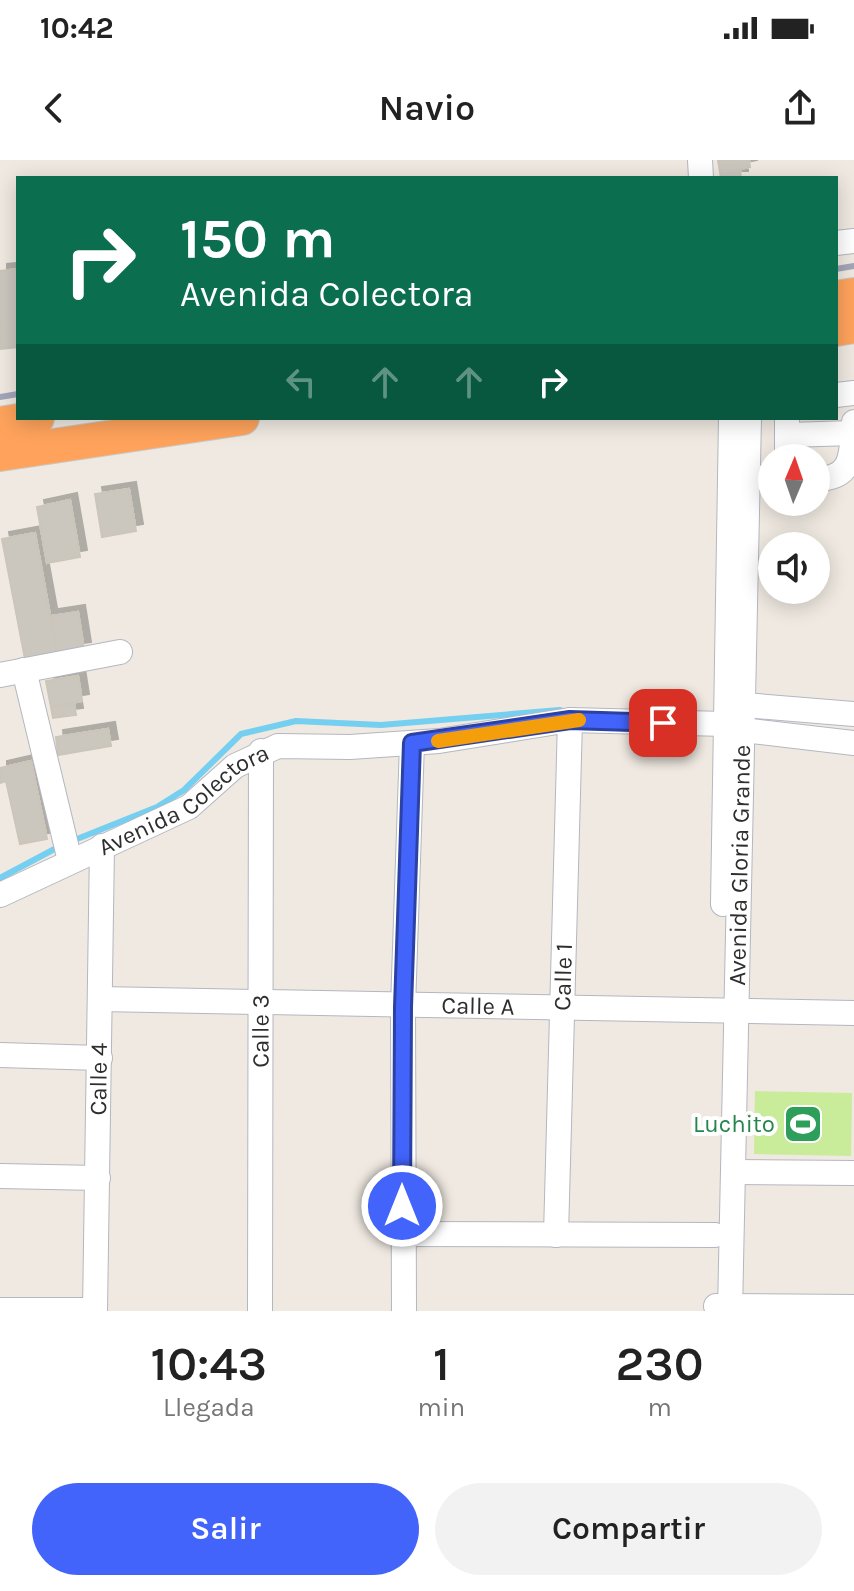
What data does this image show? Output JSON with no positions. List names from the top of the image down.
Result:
{
  "streets": {
    "street": [
      "Avenida Colectora",
      "Avenida Gloria Grande",
      "Calle 1",
      "Calle A",
      "Calle 3",
      "Calle 4"
    ]
  },
  "crossings": [
    ["Avenida Colectora", "Avenida Gloria Grande"],
    ["Avenida Colectora", "Calle 1"],
    ["Avenida Colectora", "Calle 3"],
    ["Avenida Colectora", "Calle 4"],
    ["Avenida Gloria Grande", "Calle A"],
    ["Calle 1", "Calle A"],
    ["Calle A", "Calle 3"],
    ["Calle A", "Calle 4"]
  ],
  "places": {
    "sports": ["Luchito"]
  },
  "north": "top",
  "page": {
    "status": "10:42",
    "header": "Navio",
    "turn": ["150 m", "Avenida Colectora"],
    "eta": [
      "10:43",
      "Llegada",
      "1",
      "min",
      "230",
      "m"
    ],
    "buttons": ["Salir", "Compartir"]
  }
}
